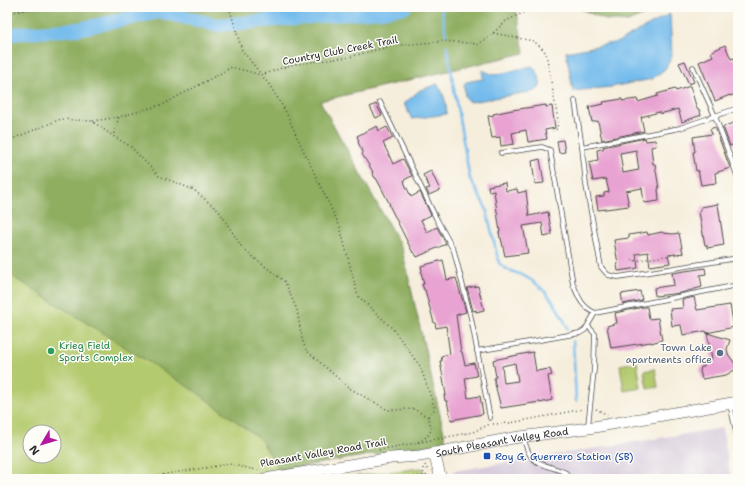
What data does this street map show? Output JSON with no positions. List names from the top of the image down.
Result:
{
  "streets": {
    "main road": ["South Pleasant Valley Road"],
    "path": ["Country Club Creek Trail", "Pleasant Valley Road Trail"]
  },
  "crossings": [
    ["South Pleasant Valley Road", "Pleasant Valley Road Trail"]
  ],
  "places": {
    "other": ["Krieg Field Sports Complex", "Town Lake apartments office"],
    "transit": ["Roy G. Guerrero Station (SB)"]
  },
  "north": "bottom left"
}
